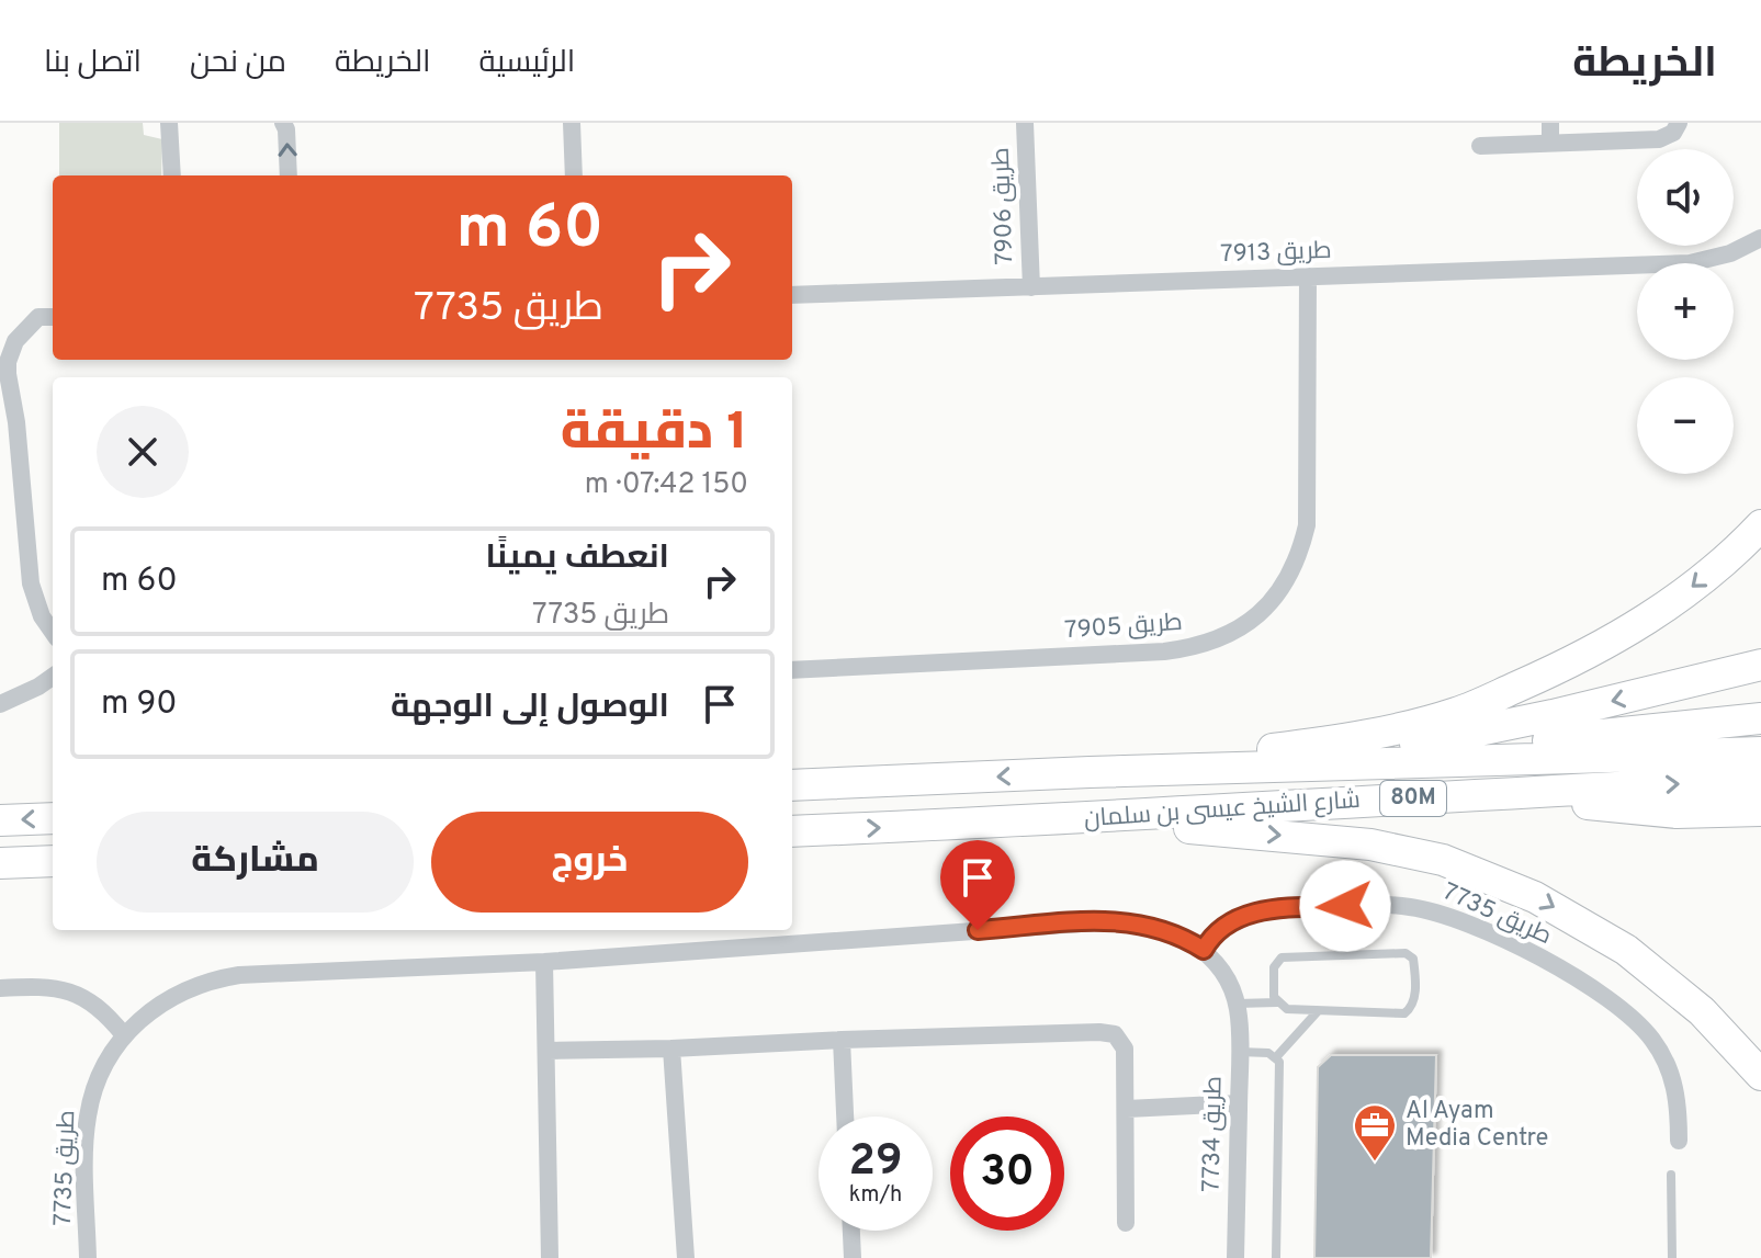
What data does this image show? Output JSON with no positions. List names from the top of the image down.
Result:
{
  "streets": {
    "highway": ["80M", "شارع الشيخ عيسى بن سلمان"],
    "street": [
      "طريق 7906",
      "طريق 7913",
      "طريق 7905",
      "طريق 7735",
      "طريق 7734"
    ]
  },
  "crossings": [
    ["طريق 7906", "طريق 7913"],
    ["طريق 7913", "طريق 7905"],
    ["طريق 7735", "طريق 7734"]
  ],
  "places": {
    "office": ["Al Ayam Media Centre"]
  },
  "page": {
    "header": "الخريطة",
    "nav": [
      "الرئيسية",
      "الخريطة",
      "من نحن",
      "اتصل بنا"
    ],
    "map_buttons": ["+", "−"],
    "turn": ["60 m", "طريق 7735"],
    "heading": ["1 دقيقة", "150 m · 07:42"],
    "list": [
      {
        "name": "انعطف يمينًا",
        "note": "طريق 7735",
        "value": "60 m"
      },
      {
        "name": "الوصول إلى الوجهة",
        "value": "90 m"
      }
    ],
    "buttons": ["خروج", "مشاركة"],
    "speed": "29 km/h",
    "limit": "30"
  }
}
